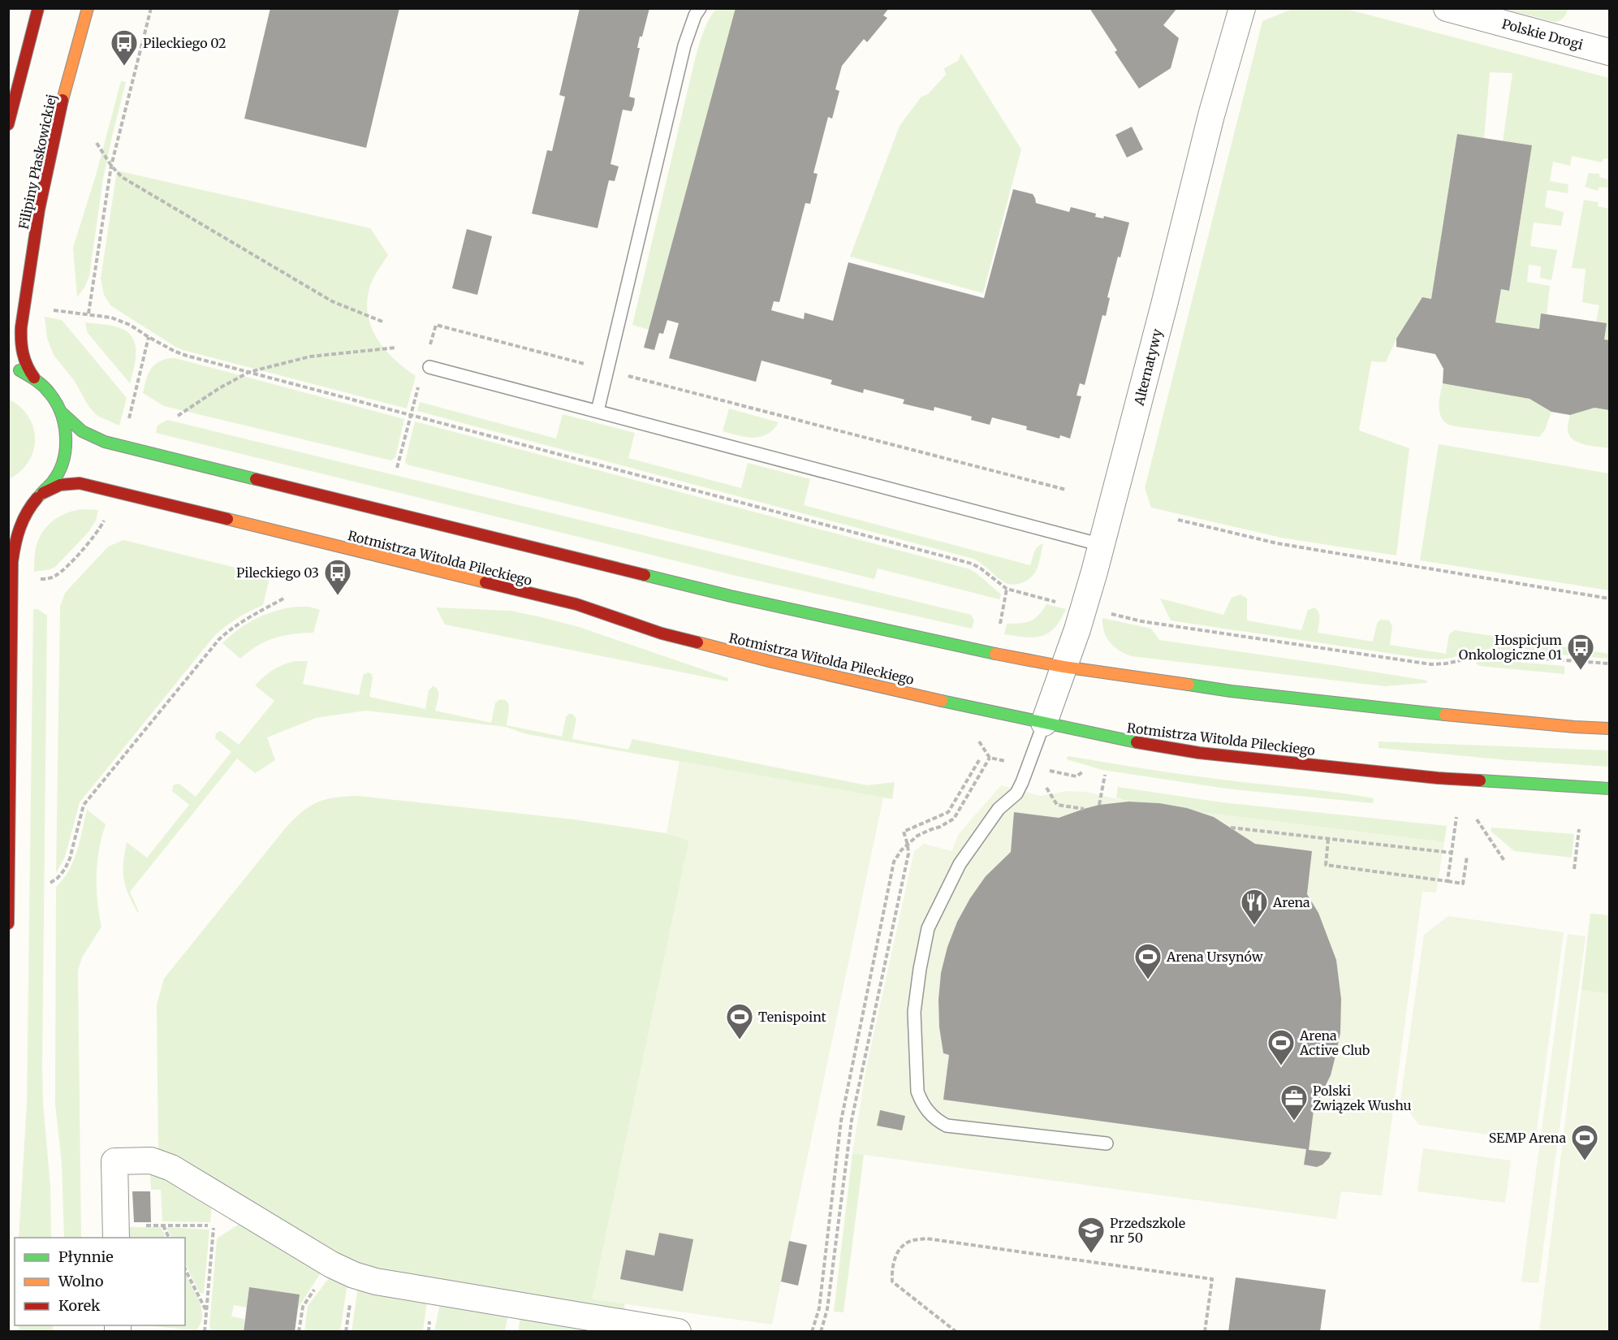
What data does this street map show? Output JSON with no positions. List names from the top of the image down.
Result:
{
  "streets": {
    "main road": ["Filipiny Płaskowickiej", "Rotmistrza Witolda Pileckiego"],
    "street": ["Polskie Drogi", "Alternatywy"]
  },
  "crossings": [
    ["Alternatywy", "Rotmistrza Witolda Pileckiego"]
  ],
  "places": {
    "bus stop": ["Pileckiego 02", "Pileckiego 03", "Hospicjum Onkologiczne 01"],
    "restaurant": ["Arena"],
    "sports": [
      "Arena Ursynów",
      "Tenispoint",
      "Arena Active Club",
      "SEMP Arena"
    ],
    "office": ["Polski Związek Wushu"],
    "school or university": ["Przedszkole nr 50"]
  },
  "legend": ["Płynnie", "Wolno", "Korek"]
}
